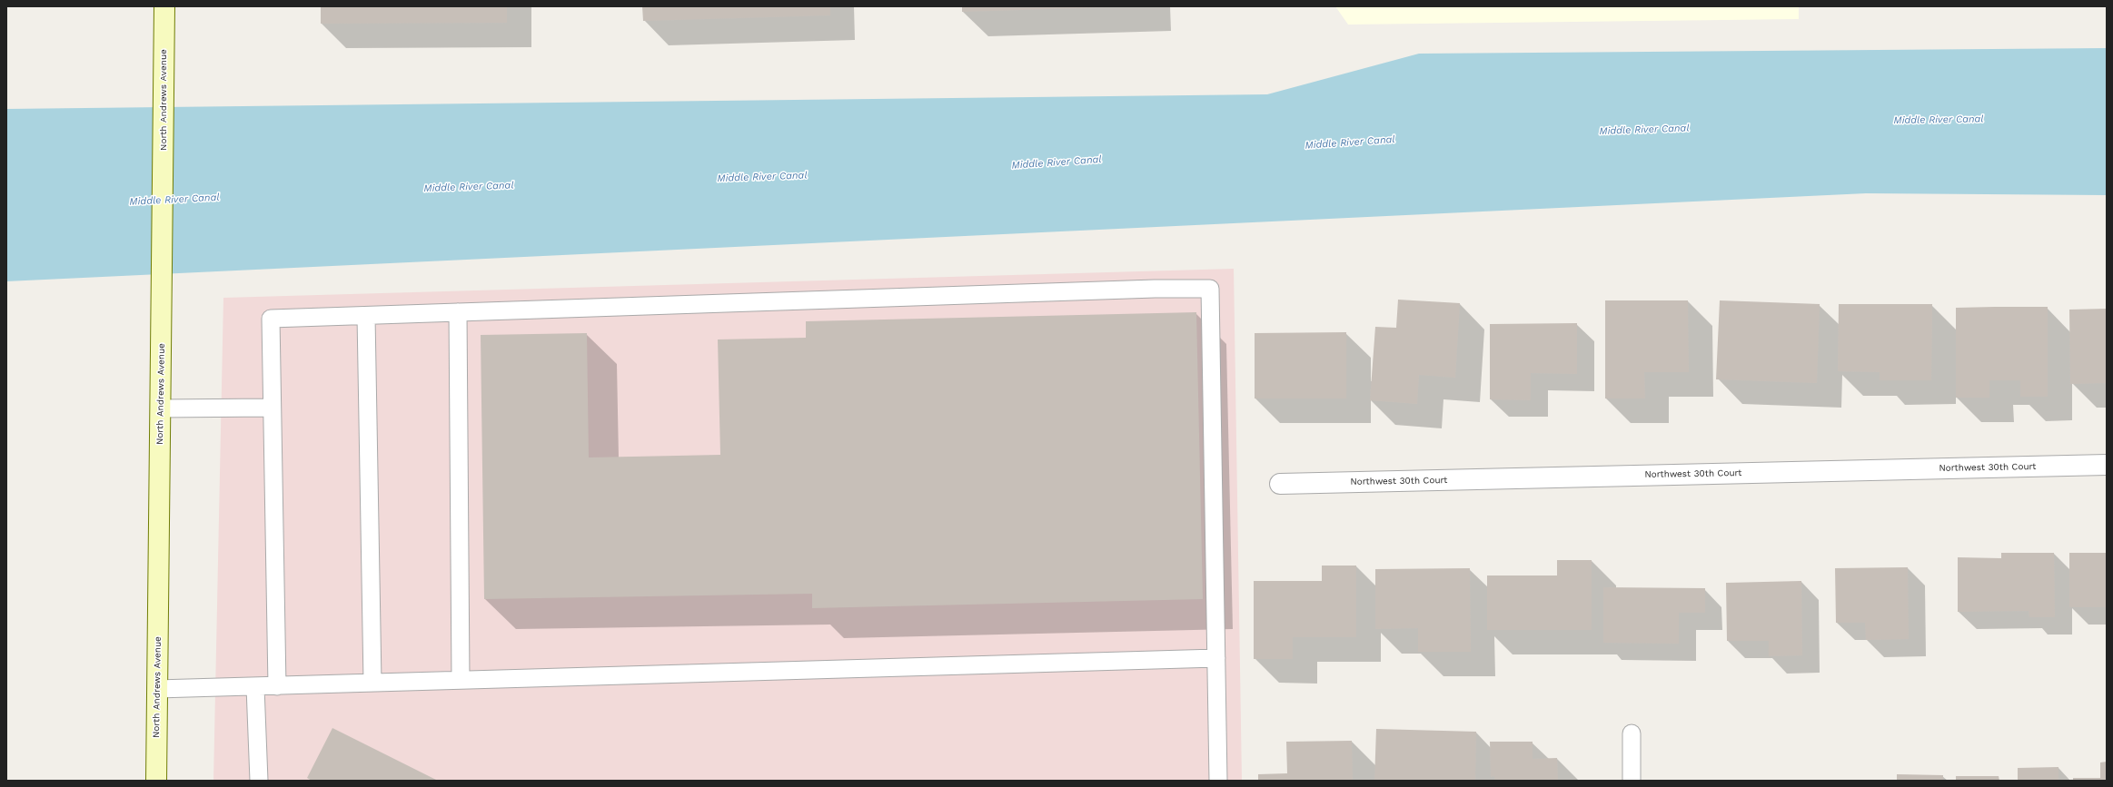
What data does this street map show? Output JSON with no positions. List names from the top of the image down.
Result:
{
  "streets": {
    "main road": ["North Andrews Avenue"],
    "street": ["Northwest 30th Court"]
  },
  "water": ["Middle River Canal"]
}
